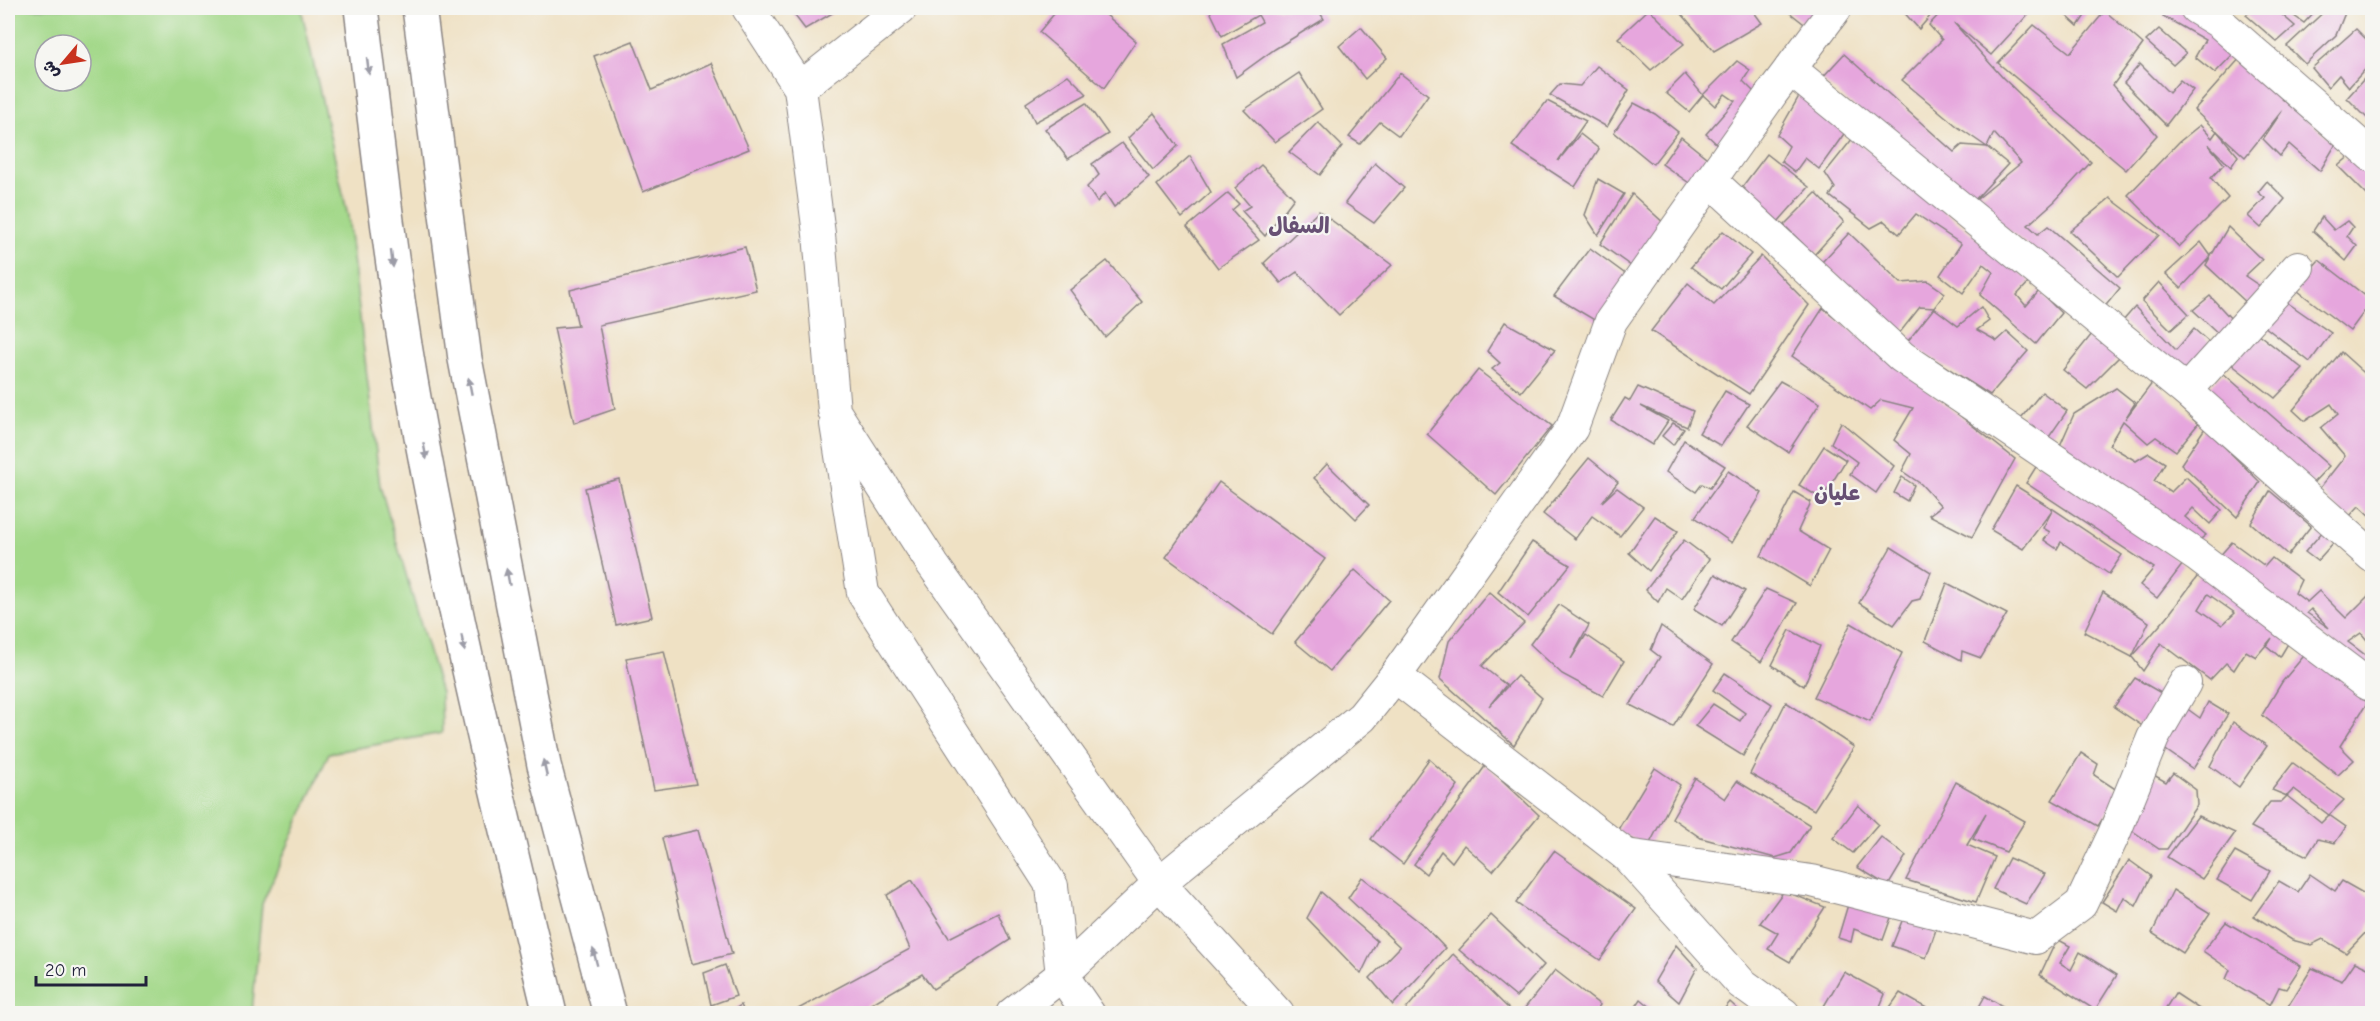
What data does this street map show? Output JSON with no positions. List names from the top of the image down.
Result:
{
  "districts": ["السفال", "عليان"],
  "scale_bar": "20 m",
  "north": "bottom left"
}
